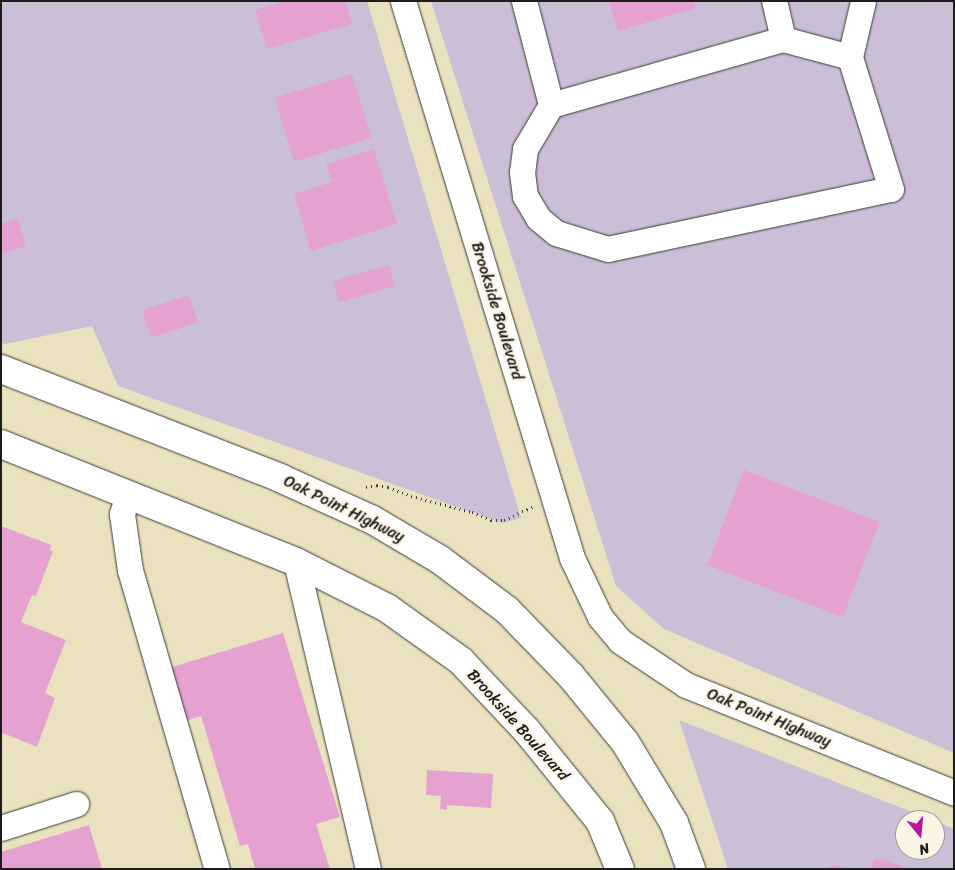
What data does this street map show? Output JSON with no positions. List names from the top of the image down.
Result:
{
  "streets": {
    "main road": ["Brookside Boulevard", "Oak Point Highway"]
  },
  "crossings": [
    ["Brookside Boulevard", "Oak Point Highway"]
  ],
  "north": "bottom"
}
